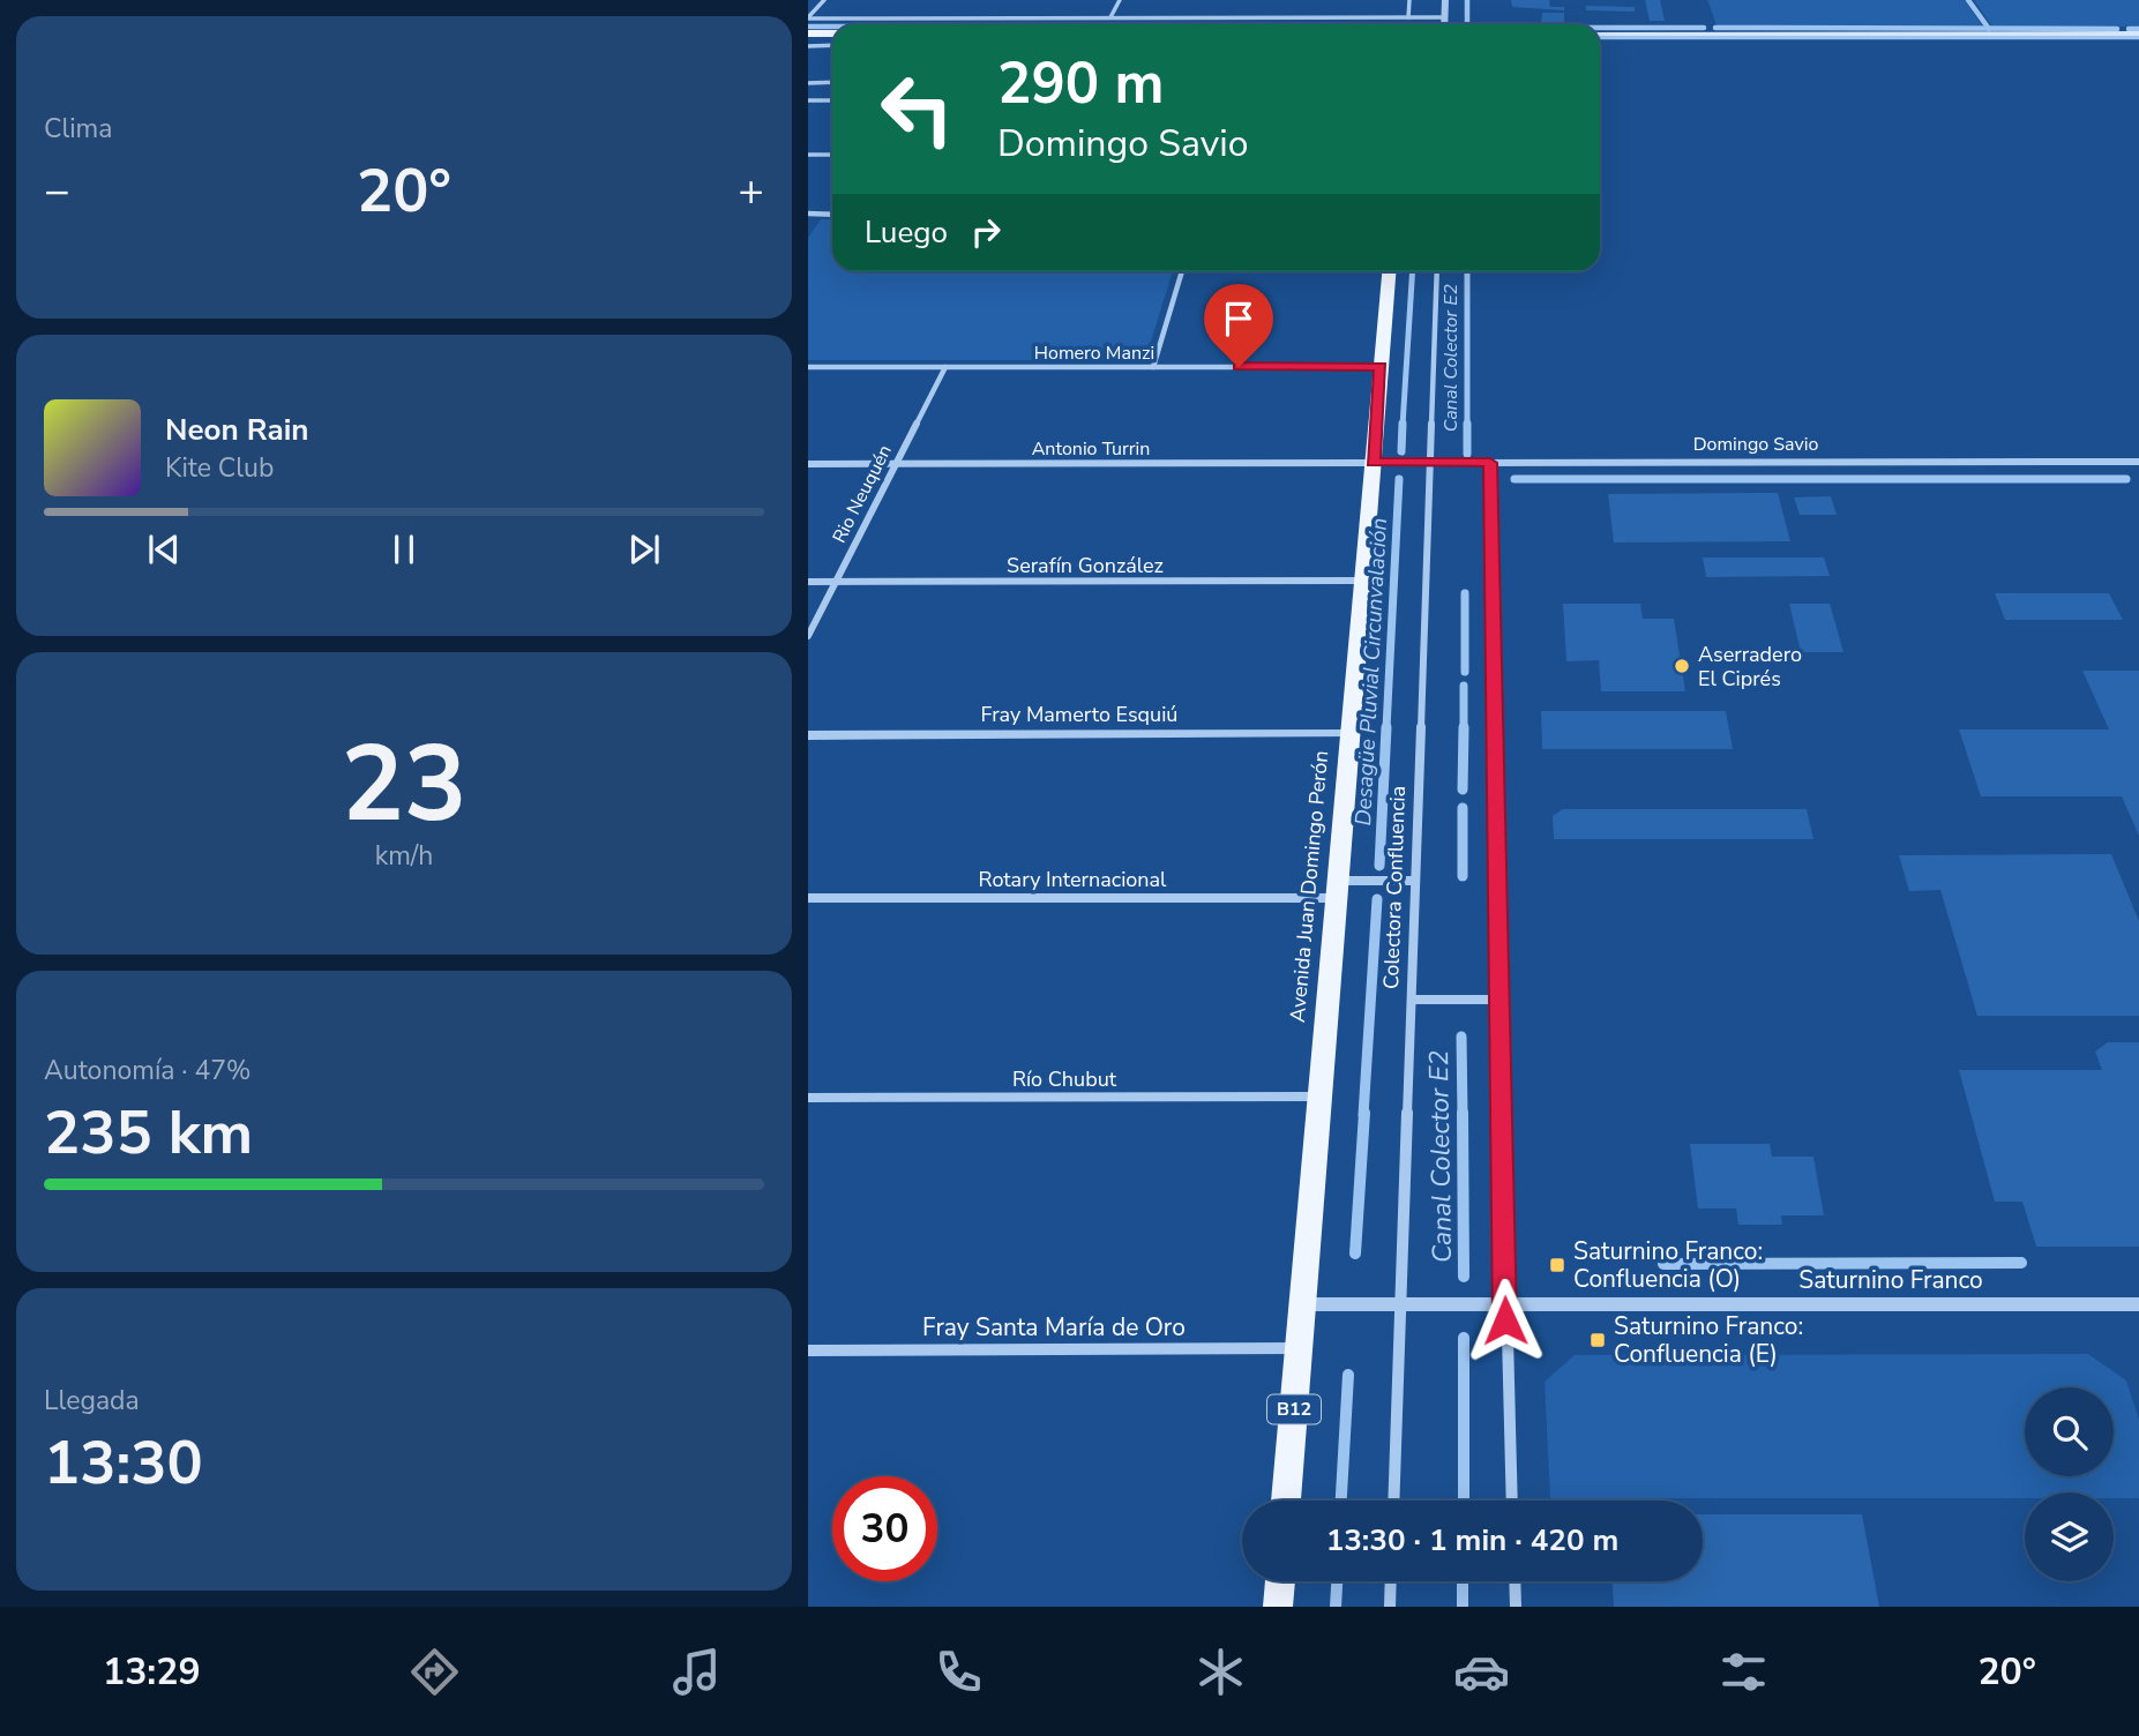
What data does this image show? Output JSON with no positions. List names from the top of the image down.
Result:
{
  "streets": {
    "main road": ["Avenida Juan Domingo Perón", "B12"],
    "street": [
      "Homero Manzi",
      "Domingo Savio",
      "Antonio Turrin",
      "Rio Neuquén",
      "Serafín González",
      "Fray Mamerto Esquiú",
      "Rotary Internacional",
      "Colectora Confluencia",
      "Río Chubut",
      "Saturnino Franco",
      "Fray Santa María de Oro"
    ]
  },
  "crossings": [
    ["Homero Manzi", "Rio Neuquén"],
    ["Homero Manzi", "Avenida Juan Domingo Perón"],
    ["Domingo Savio", "Antonio Turrin"],
    ["Domingo Savio", "Avenida Juan Domingo Perón"],
    ["Domingo Savio", "Colectora Confluencia"],
    ["Antonio Turrin", "Rio Neuquén"],
    ["Antonio Turrin", "Avenida Juan Domingo Perón"],
    ["Rio Neuquén", "Serafín González"],
    ["Serafín González", "Avenida Juan Domingo Perón"],
    ["Fray Mamerto Esquiú", "Avenida Juan Domingo Perón"],
    ["Rotary Internacional", "Avenida Juan Domingo Perón"],
    ["Rotary Internacional", "Colectora Confluencia"],
    ["Avenida Juan Domingo Perón", "Río Chubut"],
    ["Avenida Juan Domingo Perón", "Saturnino Franco"],
    ["Avenida Juan Domingo Perón", "Fray Santa María de Oro"],
    ["Colectora Confluencia", "Saturnino Franco"]
  ],
  "water": ["Canal Colector E2", "Desagüe Pluvial Circunvalación"],
  "places": {
    "other": ["Aserradero El Ciprés"],
    "transit": ["Saturnino Franco: Confluencia (O)", "Saturnino Franco: Confluencia (E)"]
  },
  "page": {
    "tile": [
      "Clima",
      ["23", "km/h"],
      ["Autonomía · 47%", "235 km"],
      ["Llegada", "13:30"]
    ],
    "turn": ["290 m", "Domingo Savio"],
    "heat": ["−", "20°", "+"],
    "then": "Luego",
    "song": ["Neon Rain", "Kite Club"],
    "limit": "30",
    "trip": "13:30 · 1 min · 420 m",
    "tabs": ["13:29", "20°"]
  }
}
